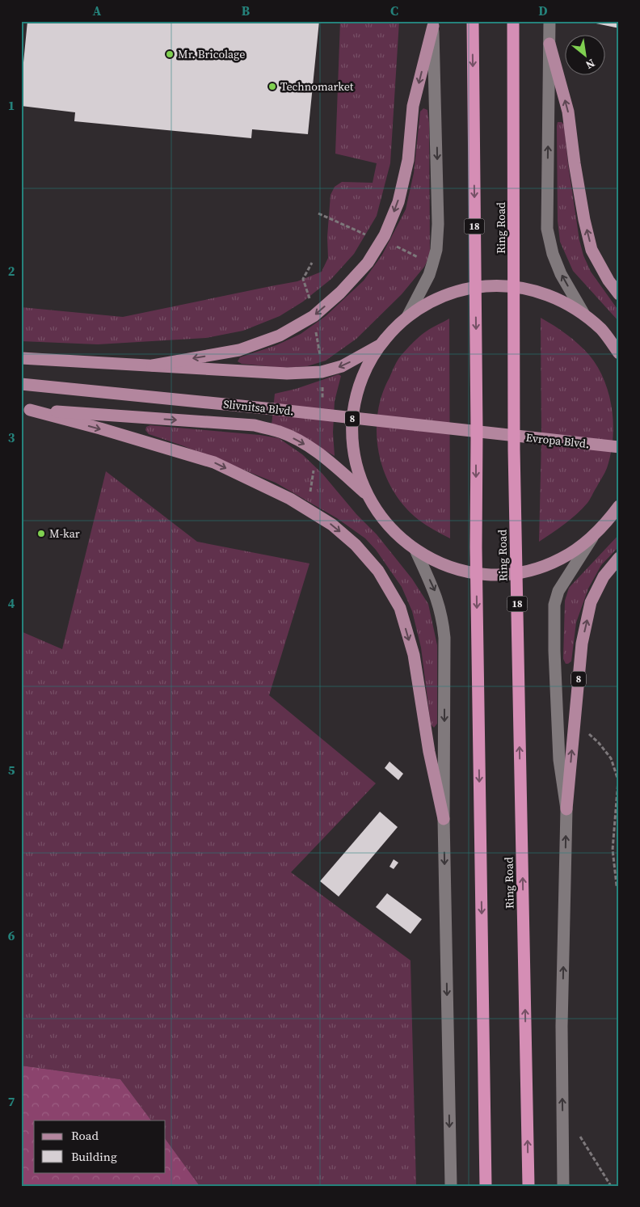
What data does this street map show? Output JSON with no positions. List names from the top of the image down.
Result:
{
  "streets": {
    "highway": ["18", "Ring Road"],
    "main road": ["Slivnitsa Blvd.", "8", "Evropa Blvd."]
  },
  "crossings": [
    ["Slivnitsa Blvd.", "8"],
    ["Slivnitsa Blvd.", "Evropa Blvd."]
  ],
  "places": ["Mr. Bricolage", "Technomarket", "M-kar"],
  "legend": ["Road", "Building"],
  "north": "bottom right",
  "grid": {
    "columns": [
      "A",
      "B",
      "C",
      "D"
    ],
    "rows": [
      "1",
      "2",
      "3",
      "4",
      "5",
      "6",
      "7"
    ]
  }
}
